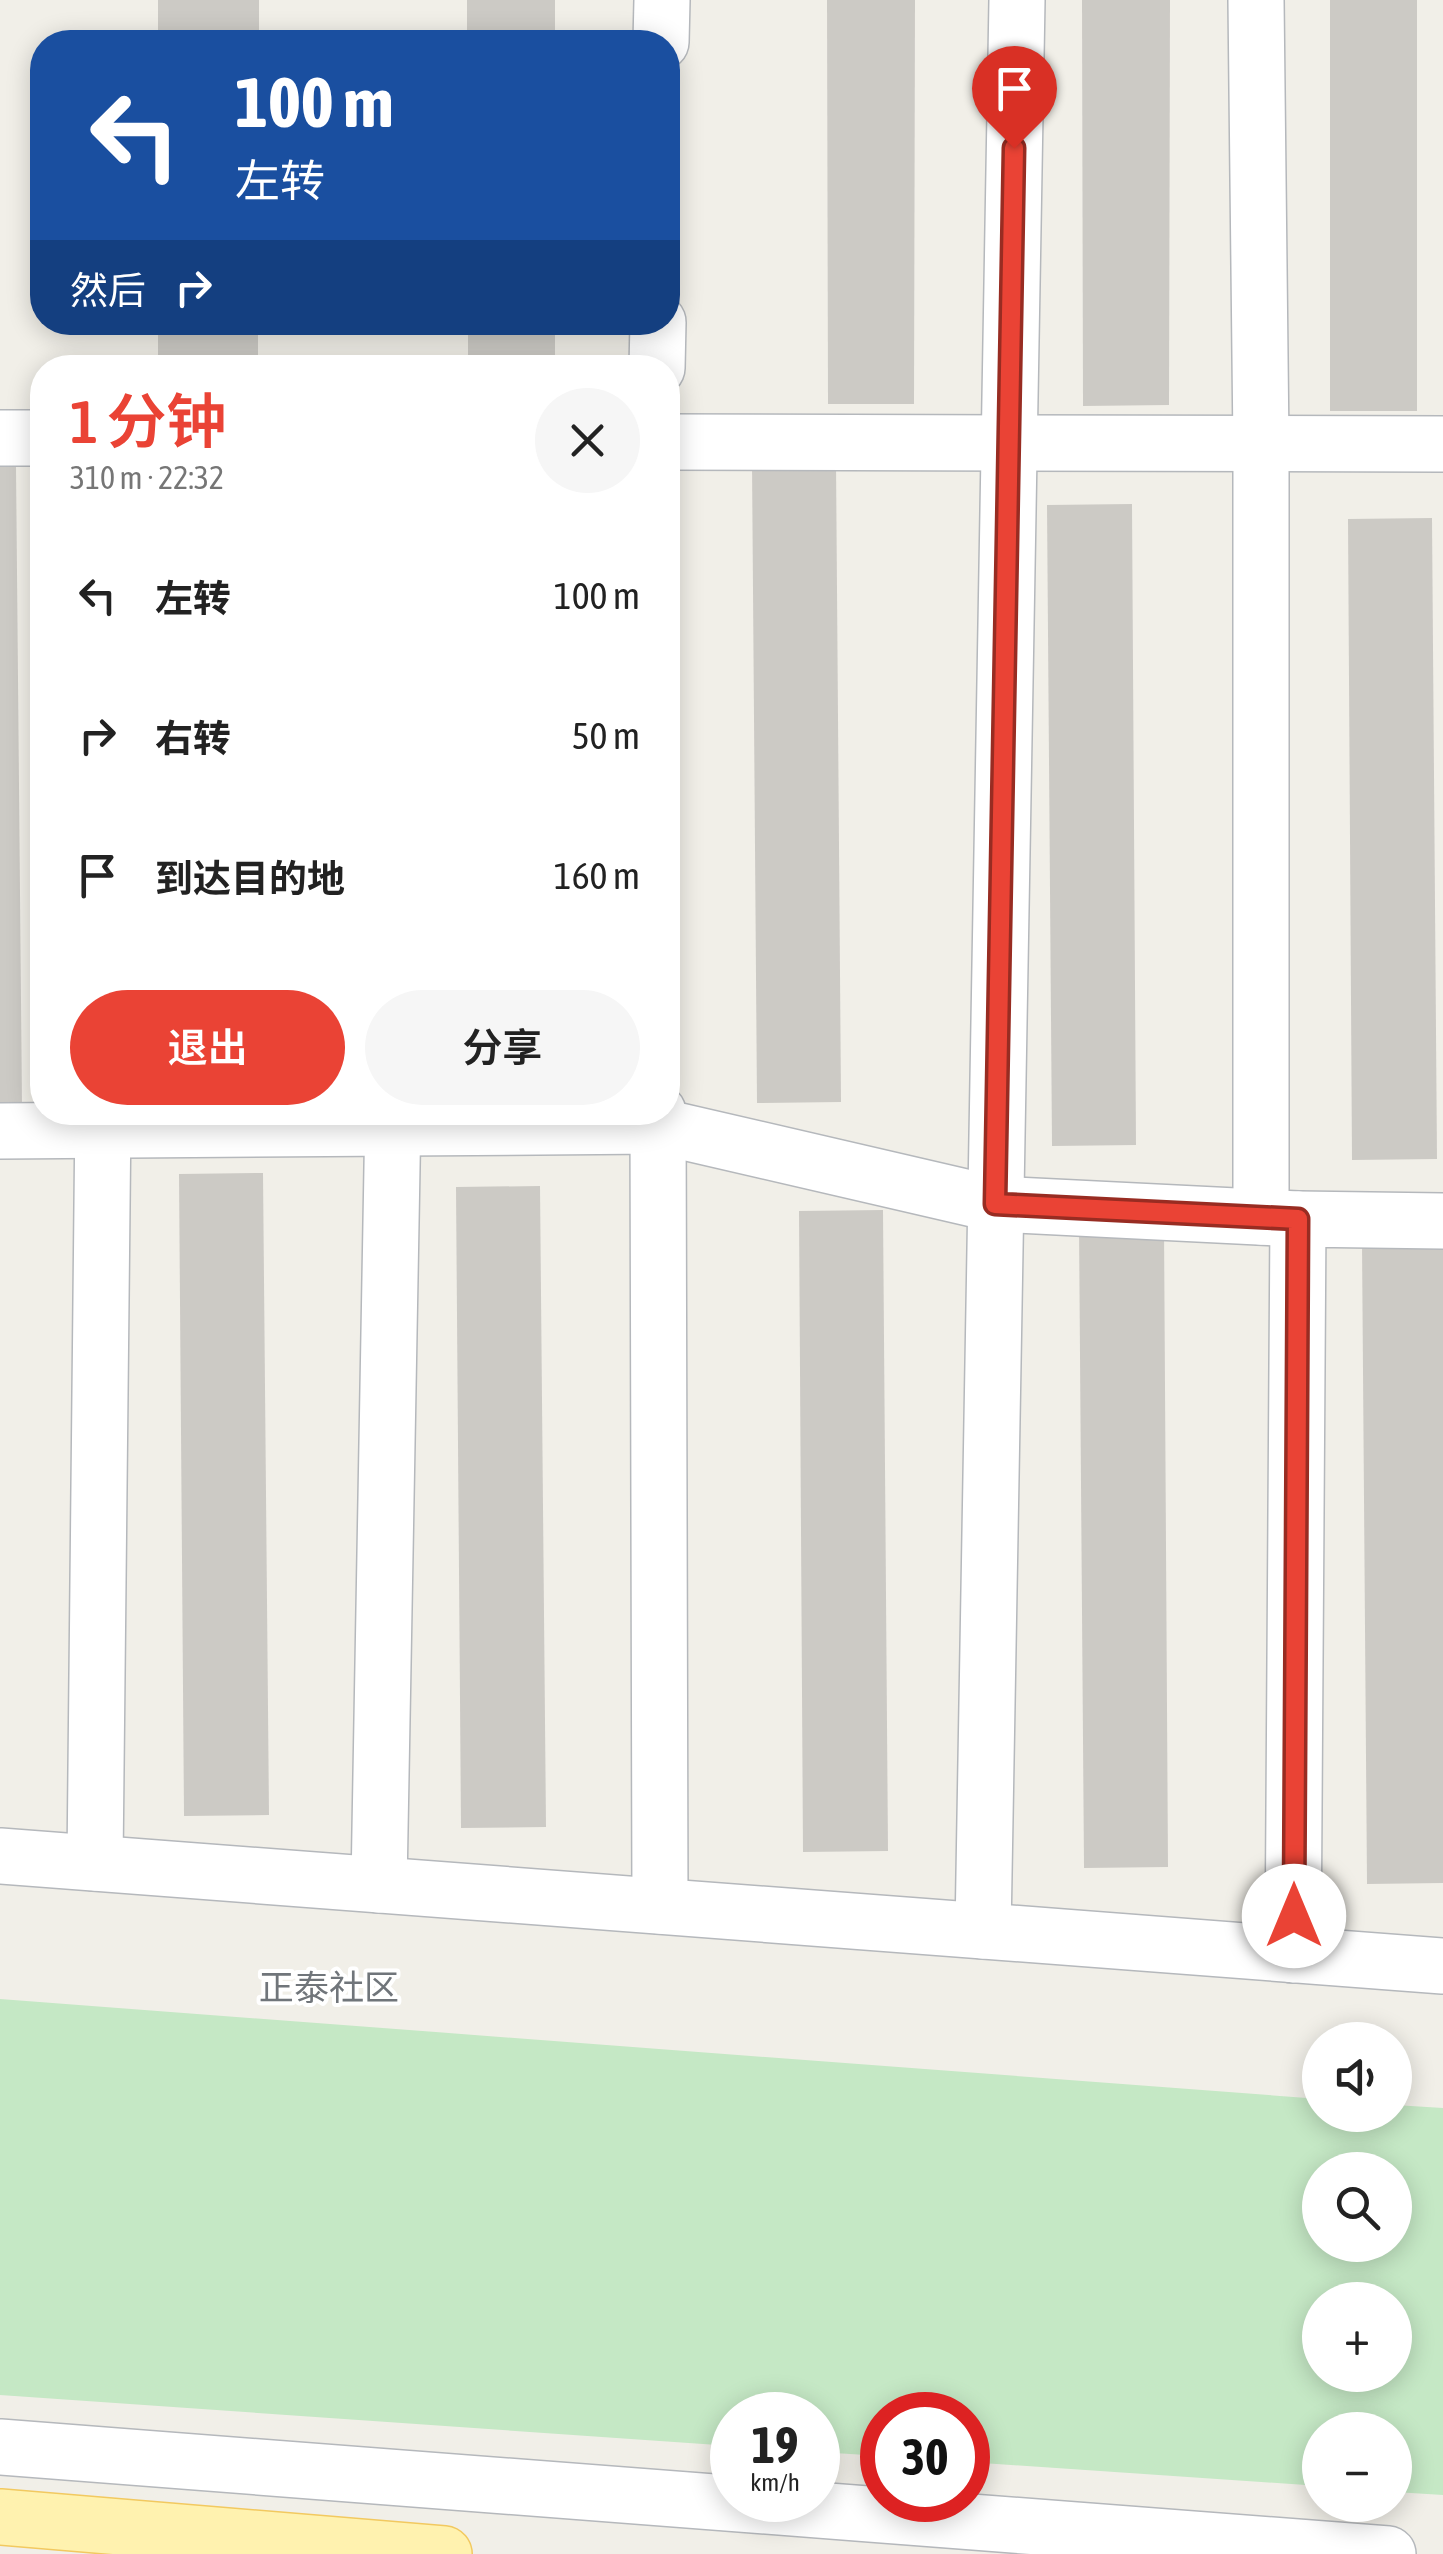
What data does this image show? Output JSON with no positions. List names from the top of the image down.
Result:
{
  "districts": ["正泰社区"],
  "page": {
    "turn": ["100 m", "左转"],
    "then": "然后",
    "heading": ["1 分钟", "310 m · 22:32"],
    "list": [
      {
        "name": "左转",
        "value": "100 m"
      },
      {
        "name": "右转",
        "value": "50 m"
      },
      {
        "name": "到达目的地",
        "value": "160 m"
      }
    ],
    "buttons": ["退出", "分享"],
    "map_buttons": ["+", "−"],
    "speed": "19 km/h",
    "limit": "30"
  }
}
